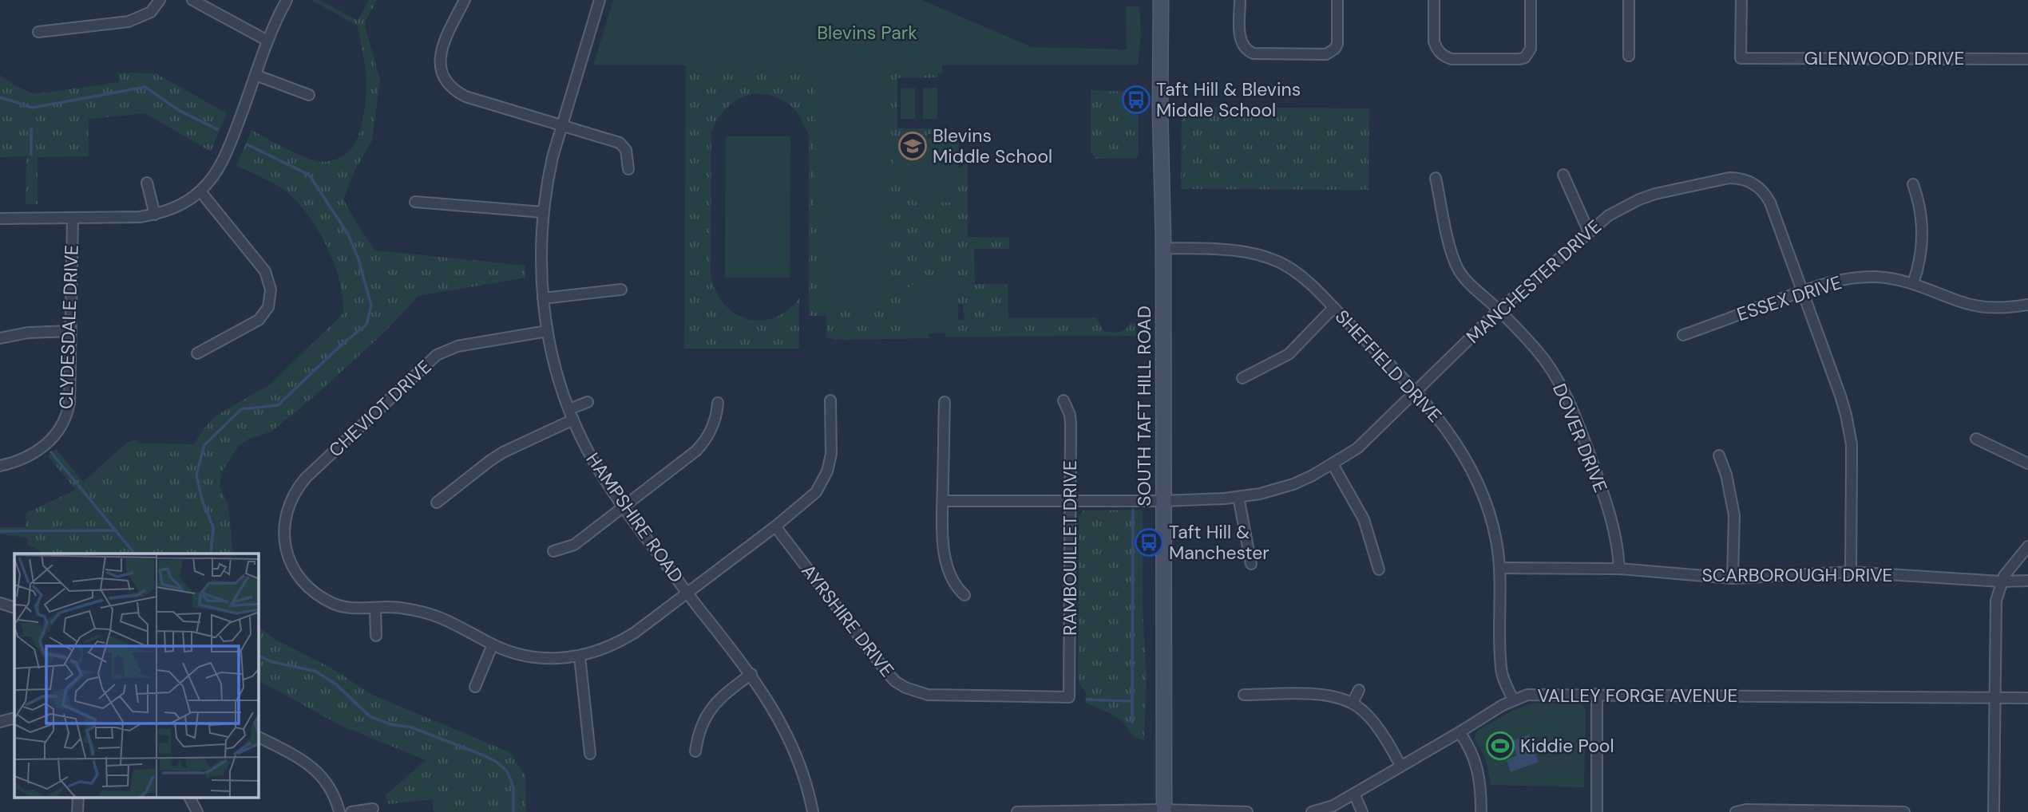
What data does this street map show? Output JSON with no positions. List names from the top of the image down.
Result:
{
  "streets": {
    "main road": ["SOUTH TAFT HILL ROAD"],
    "street": [
      "GLENWOOD DRIVE",
      "MANCHESTER DRIVE",
      "ESSEX DRIVE",
      "CLYDESDALE DRIVE",
      "SHEFFIELD DRIVE",
      "CHEVIOT DRIVE",
      "DOVER DRIVE",
      "HAMPSHIRE ROAD",
      "RAMBOUILLET DRIVE",
      "SCARBOROUGH DRIVE",
      "AYRSHIRE DRIVE",
      "VALLEY FORGE AVENUE"
    ]
  },
  "crossings": [
    ["MANCHESTER DRIVE", "ESSEX DRIVE"],
    ["MANCHESTER DRIVE", "SHEFFIELD DRIVE"],
    ["MANCHESTER DRIVE", "SOUTH TAFT HILL ROAD"],
    ["MANCHESTER DRIVE", "DOVER DRIVE"],
    ["MANCHESTER DRIVE", "RAMBOUILLET DRIVE"],
    ["MANCHESTER DRIVE", "SCARBOROUGH DRIVE"],
    ["SHEFFIELD DRIVE", "SOUTH TAFT HILL ROAD"],
    ["SHEFFIELD DRIVE", "SCARBOROUGH DRIVE"],
    ["SHEFFIELD DRIVE", "VALLEY FORGE AVENUE"],
    ["CHEVIOT DRIVE", "HAMPSHIRE ROAD"],
    ["DOVER DRIVE", "SCARBOROUGH DRIVE"],
    ["RAMBOUILLET DRIVE", "AYRSHIRE DRIVE"]
  ],
  "parks": ["Blevins Park"],
  "places": {
    "bus stop": ["Taft Hill & Blevins Middle School", "Taft Hill & Manchester"],
    "school or university": ["Blevins Middle School"],
    "sports": ["Kiddie Pool"]
  }
}
